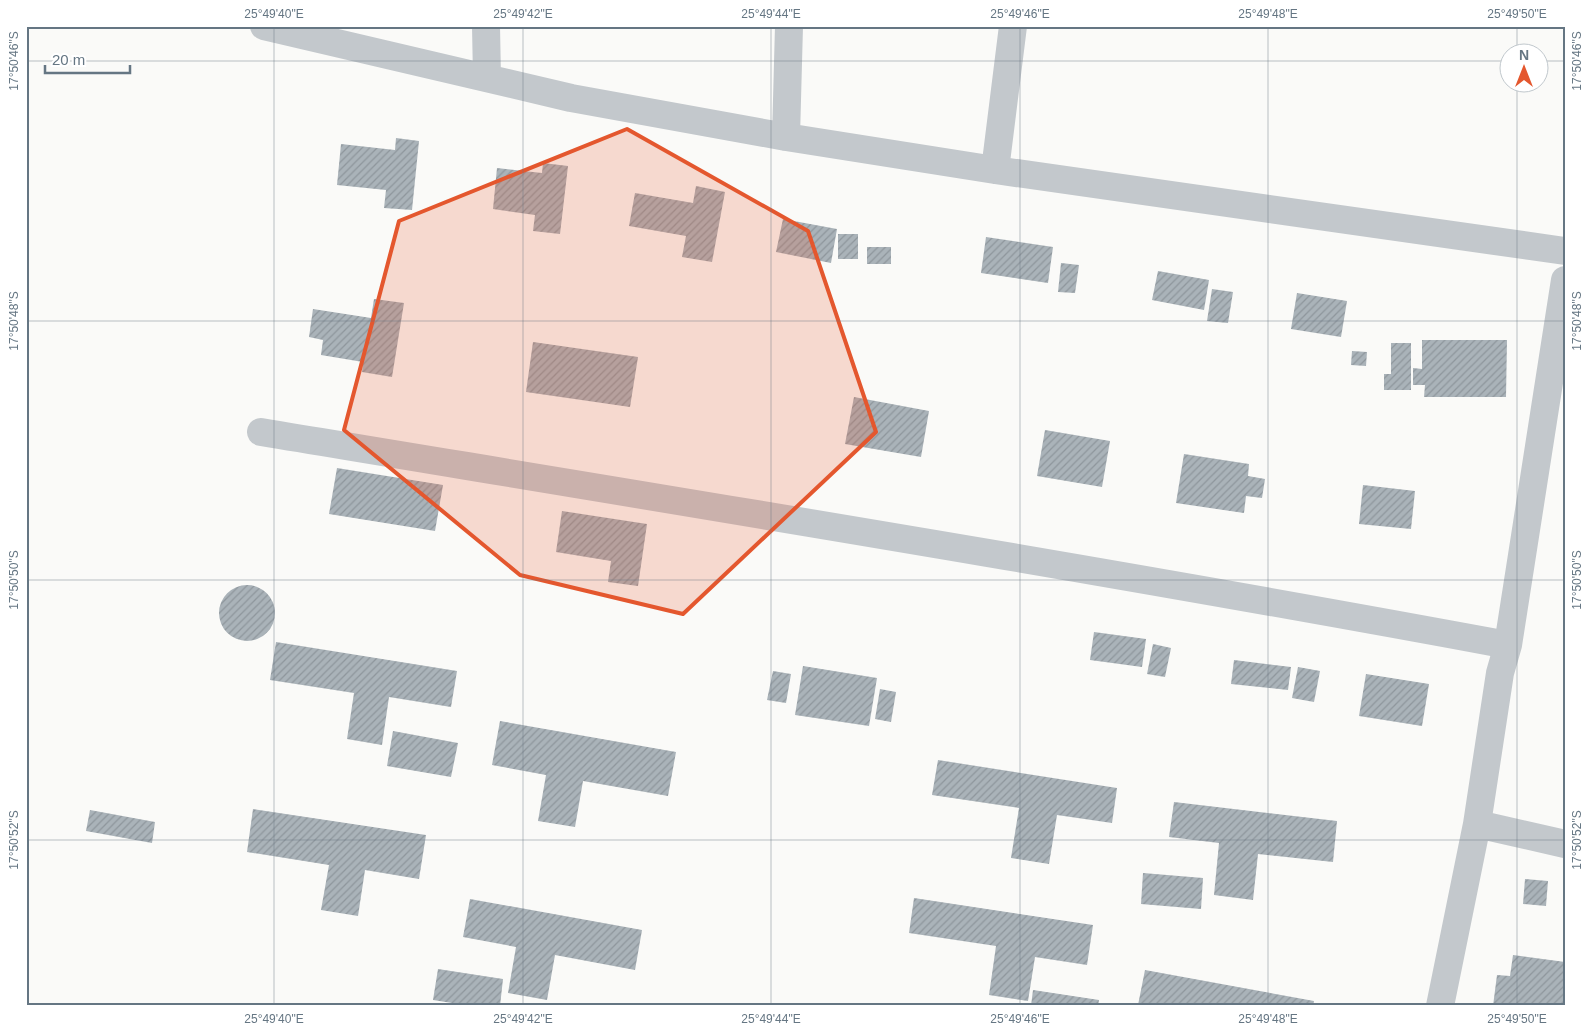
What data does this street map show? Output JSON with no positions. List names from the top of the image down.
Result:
{
  "scale_bar": "20 m",
  "north": "top",
  "coordinates": [
    "25°49'40\"E",
    "25°49'42\"E",
    "25°49'44\"E",
    "25°49'46\"E",
    "25°49'48\"E",
    "25°49'50\"E",
    "17°50'46\"S",
    "17°50'48\"S",
    "17°50'50\"S",
    "17°50'52\"S"
  ]
}
